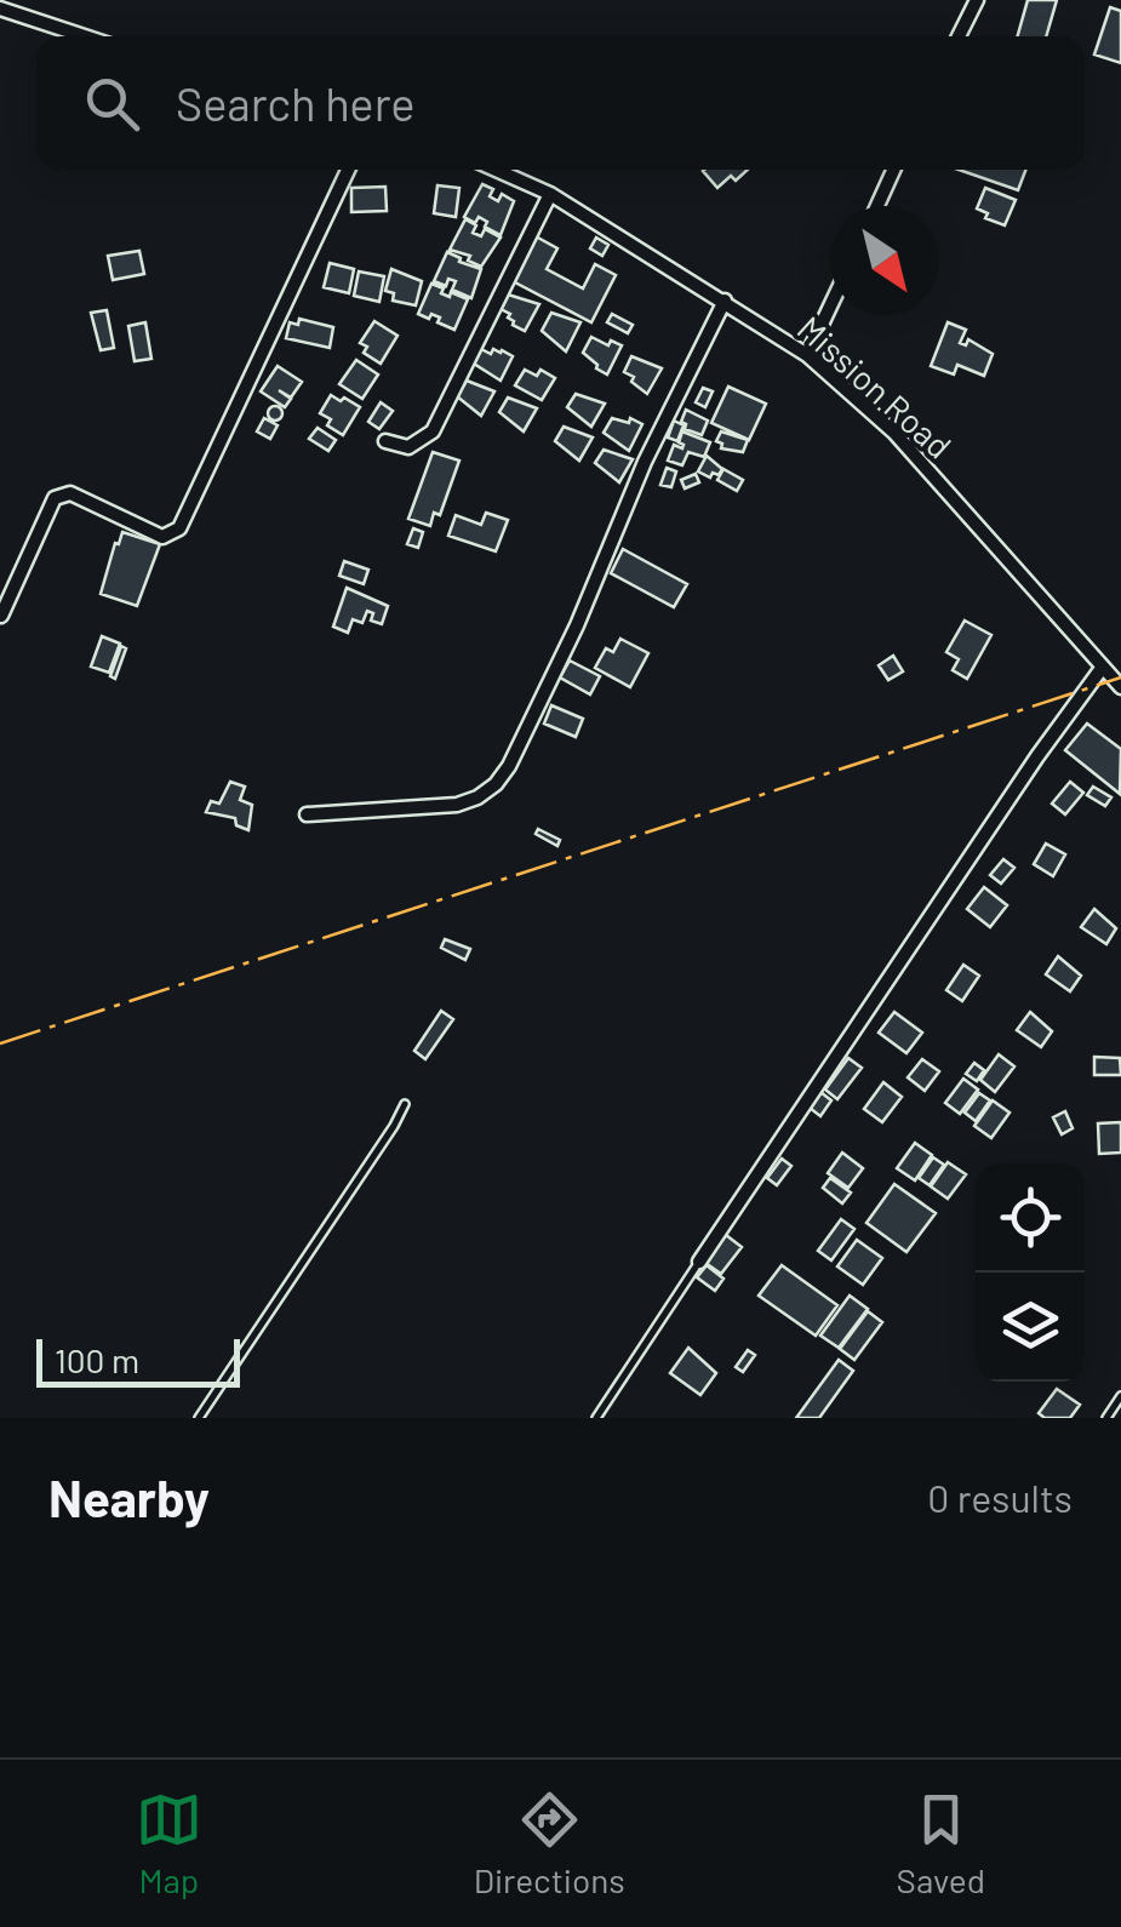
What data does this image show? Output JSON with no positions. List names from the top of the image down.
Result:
{
  "streets": {
    "street": ["Mission Road"]
  },
  "scale_bar": "100 m",
  "north": "bottom right",
  "page": {
    "search": "Search here",
    "scale": "100 m",
    "heading": ["Nearby", "0 results"],
    "nav": ["Map", "Directions", "Saved"]
  }
}
